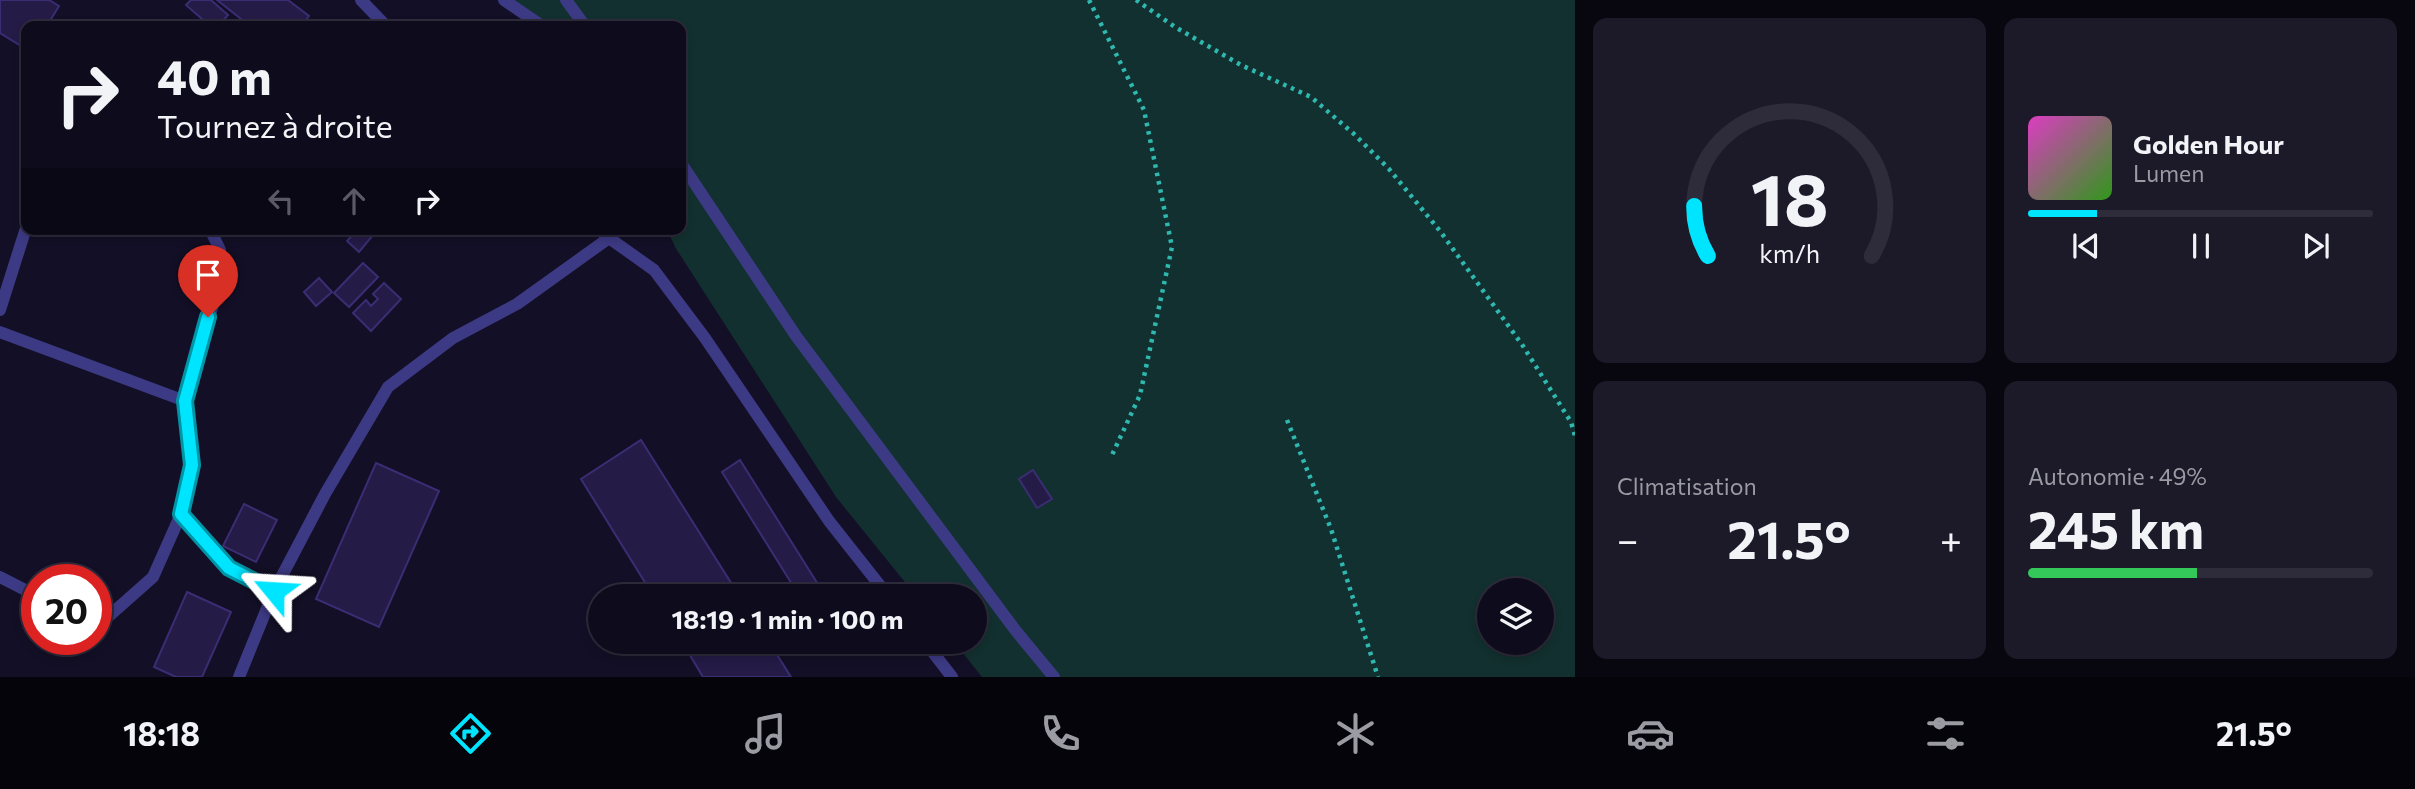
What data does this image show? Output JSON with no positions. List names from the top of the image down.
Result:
{
  "page": {
    "turn": ["40 m", "Tournez à droite"],
    "song": ["Golden Hour", "Lumen"],
    "tile": [
      "Climatisation",
      ["Autonomie · 49%", "245 km"]
    ],
    "heat": ["−", "21.5°", "+"],
    "limit": "20",
    "trip": "18:19 · 1 min · 100 m",
    "tabs": ["18:18", "21.5°"],
    "gauge": ["18", "km/h"]
  }
}
